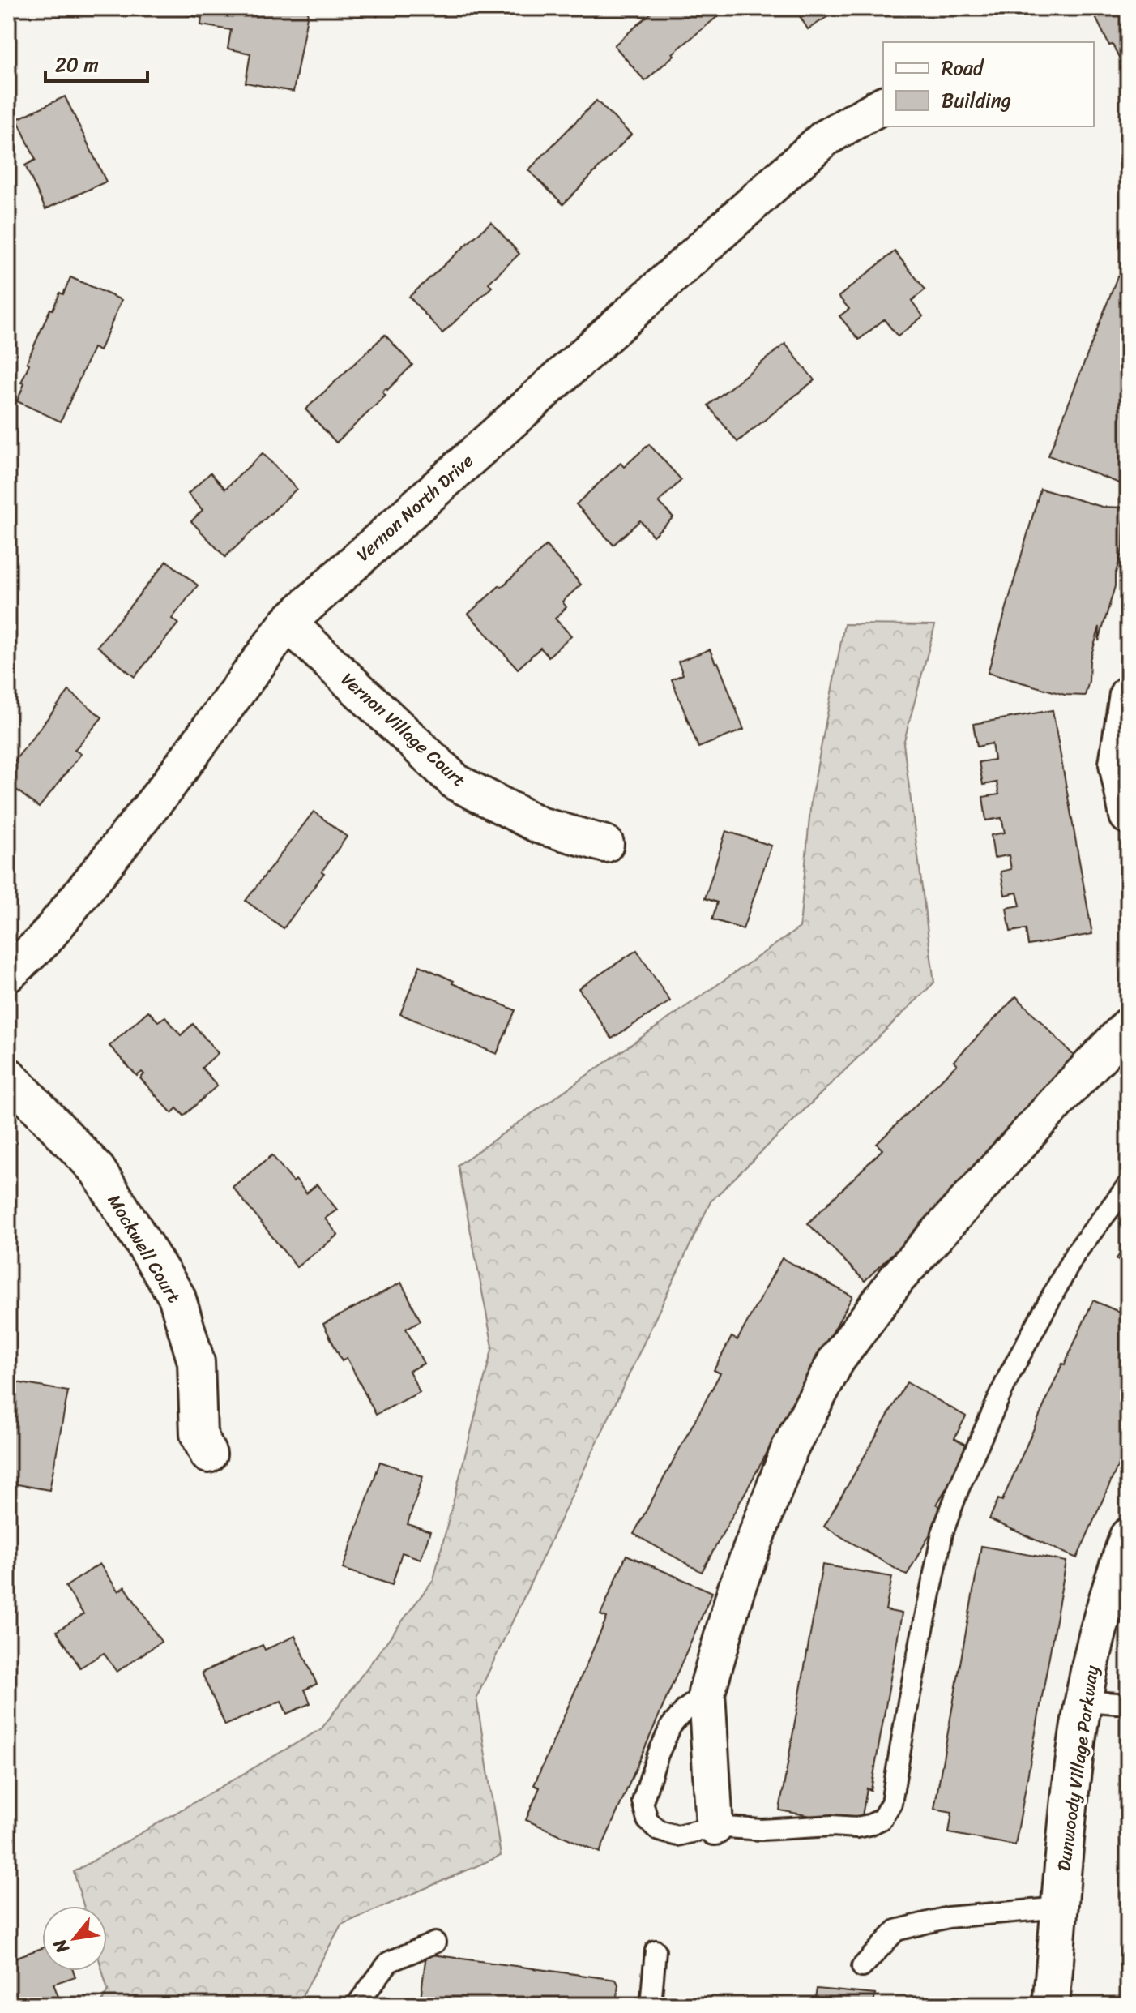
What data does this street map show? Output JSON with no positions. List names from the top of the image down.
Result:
{
  "streets": {
    "street": [
      "Vernon North Drive",
      "Vernon Village Court",
      "Mockwell Court",
      "Dunwoody Village Parkway"
    ]
  },
  "crossings": [
    ["Vernon North Drive", "Vernon Village Court"]
  ],
  "legend": ["Road", "Building"],
  "scale_bar": "20 m",
  "north": "bottom left"
}
